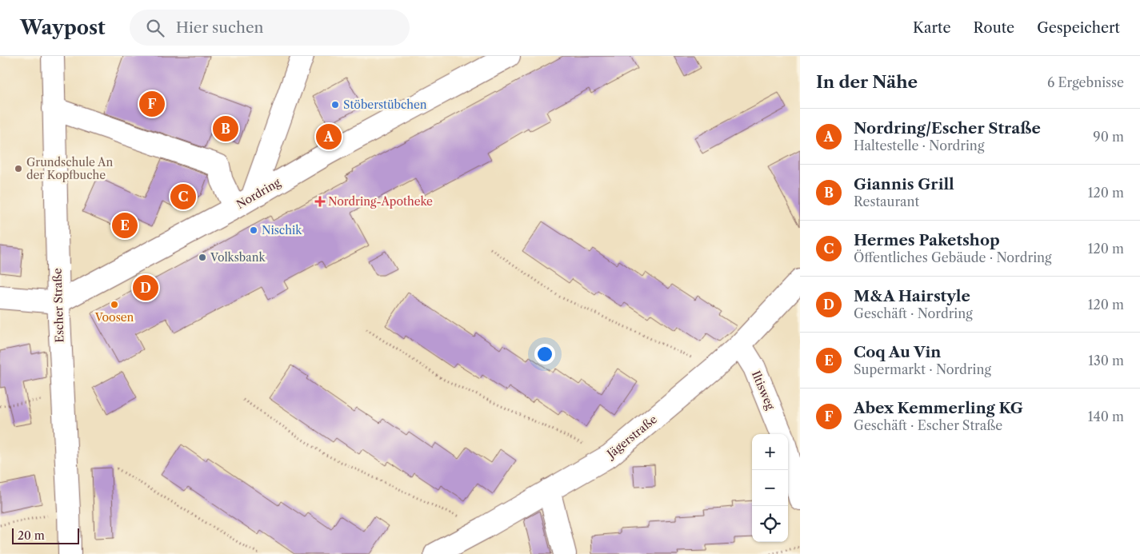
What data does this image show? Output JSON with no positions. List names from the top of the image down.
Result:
{
  "streets": {
    "street": [
      "Nordring",
      "Escher Straße",
      "Iltisweg",
      "Jägerstraße"
    ]
  },
  "crossings": [
    ["Nordring", "Escher Straße"],
    ["Iltisweg", "Jägerstraße"]
  ],
  "places": {
    "other": [
      "Stöberstübchen",
      "Grundschule An der Kopfbuche",
      "Nischik",
      "Volksbank",
      "Voosen"
    ],
    "health": ["Nordring-Apotheke"]
  },
  "scale_bar": "20 m",
  "page": {
    "header": "Waypost",
    "search": "Hier suchen",
    "nav": ["Karte", "Route", "Gespeichert"],
    "heading": ["In der Nähe", "6 Ergebnisse"],
    "pins": [
      "F",
      "B",
      "A",
      "C",
      "E",
      "D"
    ],
    "list": [
      {
        "mark": "A",
        "name": "Nordring/Escher Straße",
        "note": "Haltestelle · Nordring",
        "value": "90 m"
      },
      {
        "mark": "B",
        "name": "Giannis Grill",
        "note": "Restaurant",
        "value": "120 m"
      },
      {
        "mark": "C",
        "name": "Hermes Paketshop",
        "note": "Öffentliches Gebäude · Nordring",
        "value": "120 m"
      },
      {
        "mark": "D",
        "name": "M&A Hairstyle",
        "note": "Geschäft · Nordring",
        "value": "120 m"
      },
      {
        "mark": "E",
        "name": "Coq Au Vin",
        "note": "Supermarkt · Nordring",
        "value": "130 m"
      },
      {
        "mark": "F",
        "name": "Abex Kemmerling KG",
        "note": "Geschäft · Escher Straße",
        "value": "140 m"
      }
    ],
    "map_buttons": ["+", "−"],
    "scale": "20 m"
  }
}
